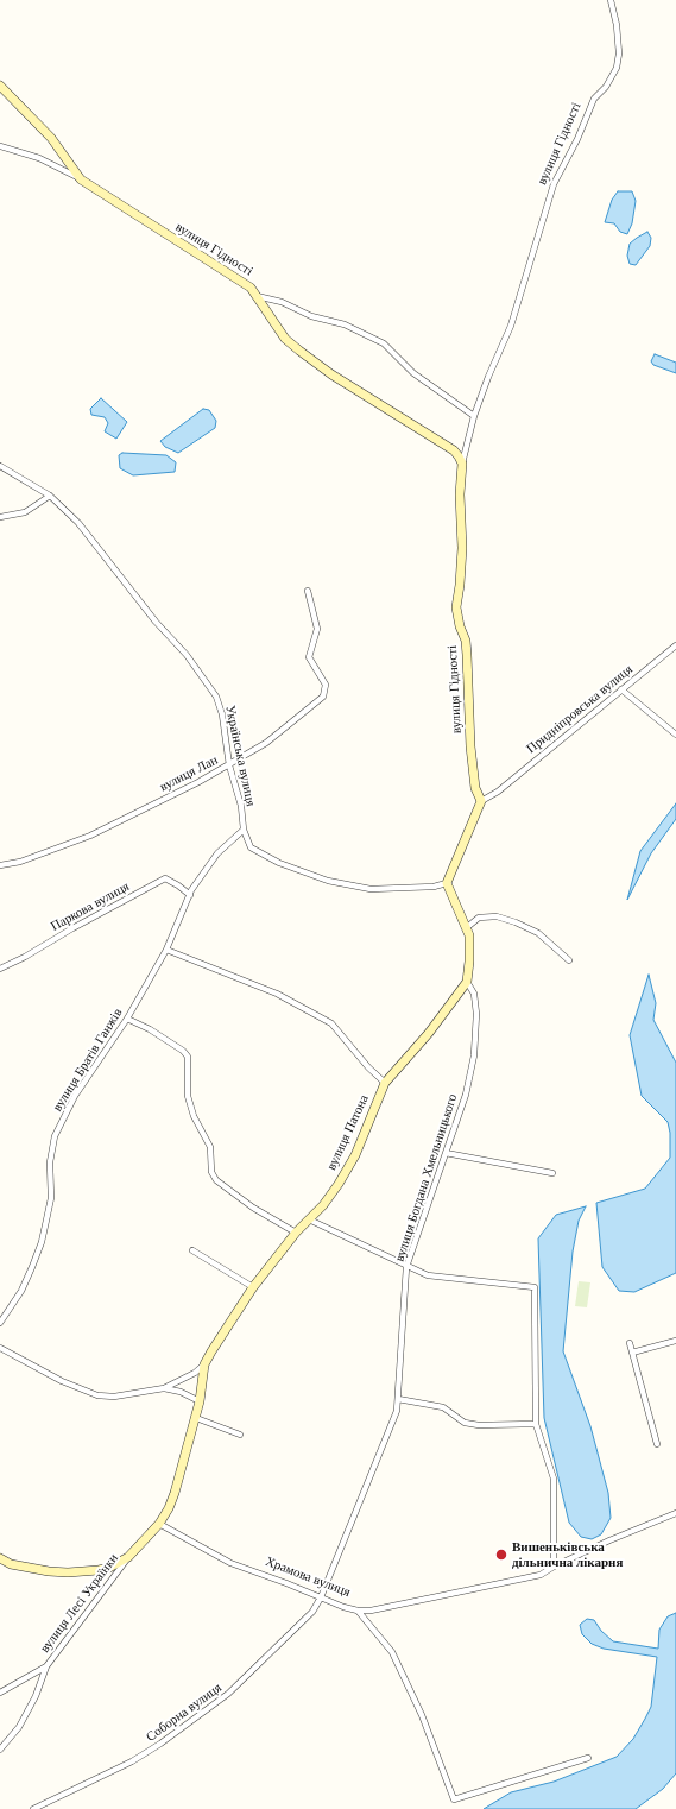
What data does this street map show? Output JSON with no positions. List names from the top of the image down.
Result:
{
  "streets": {
    "street": [
      "вулиця Гідності",
      "Придніпровська вулиця",
      "Українська вулиця",
      "вулиця Лан",
      "Паркова вулиця",
      "вулиця Братів Ганжів",
      "вулиця Патона",
      "вулиця Богдана Хмельницького",
      "Храмова вулиця",
      "вулиця Лесі Українки",
      "Соборна вулиця"
    ]
  },
  "crossings": [
    ["вулиця Гідності", "Придніпровська вулиця"],
    ["Українська вулиця", "вулиця Лан"],
    ["Українська вулиця", "вулиця Братів Ганжів"],
    ["Паркова вулиця", "вулиця Братів Ганжів"],
    ["вулиця Патона", "вулиця Богдана Хмельницького"],
    ["вулиця Патона", "Храмова вулиця"],
    ["вулиця Богдана Хмельницького", "Храмова вулиця"],
    ["вулиця Богдана Хмельницького", "Соборна вулиця"],
    ["Храмова вулиця", "Соборна вулиця"]
  ],
  "places": ["Вишеньківська дільнична лікарня"]
}
